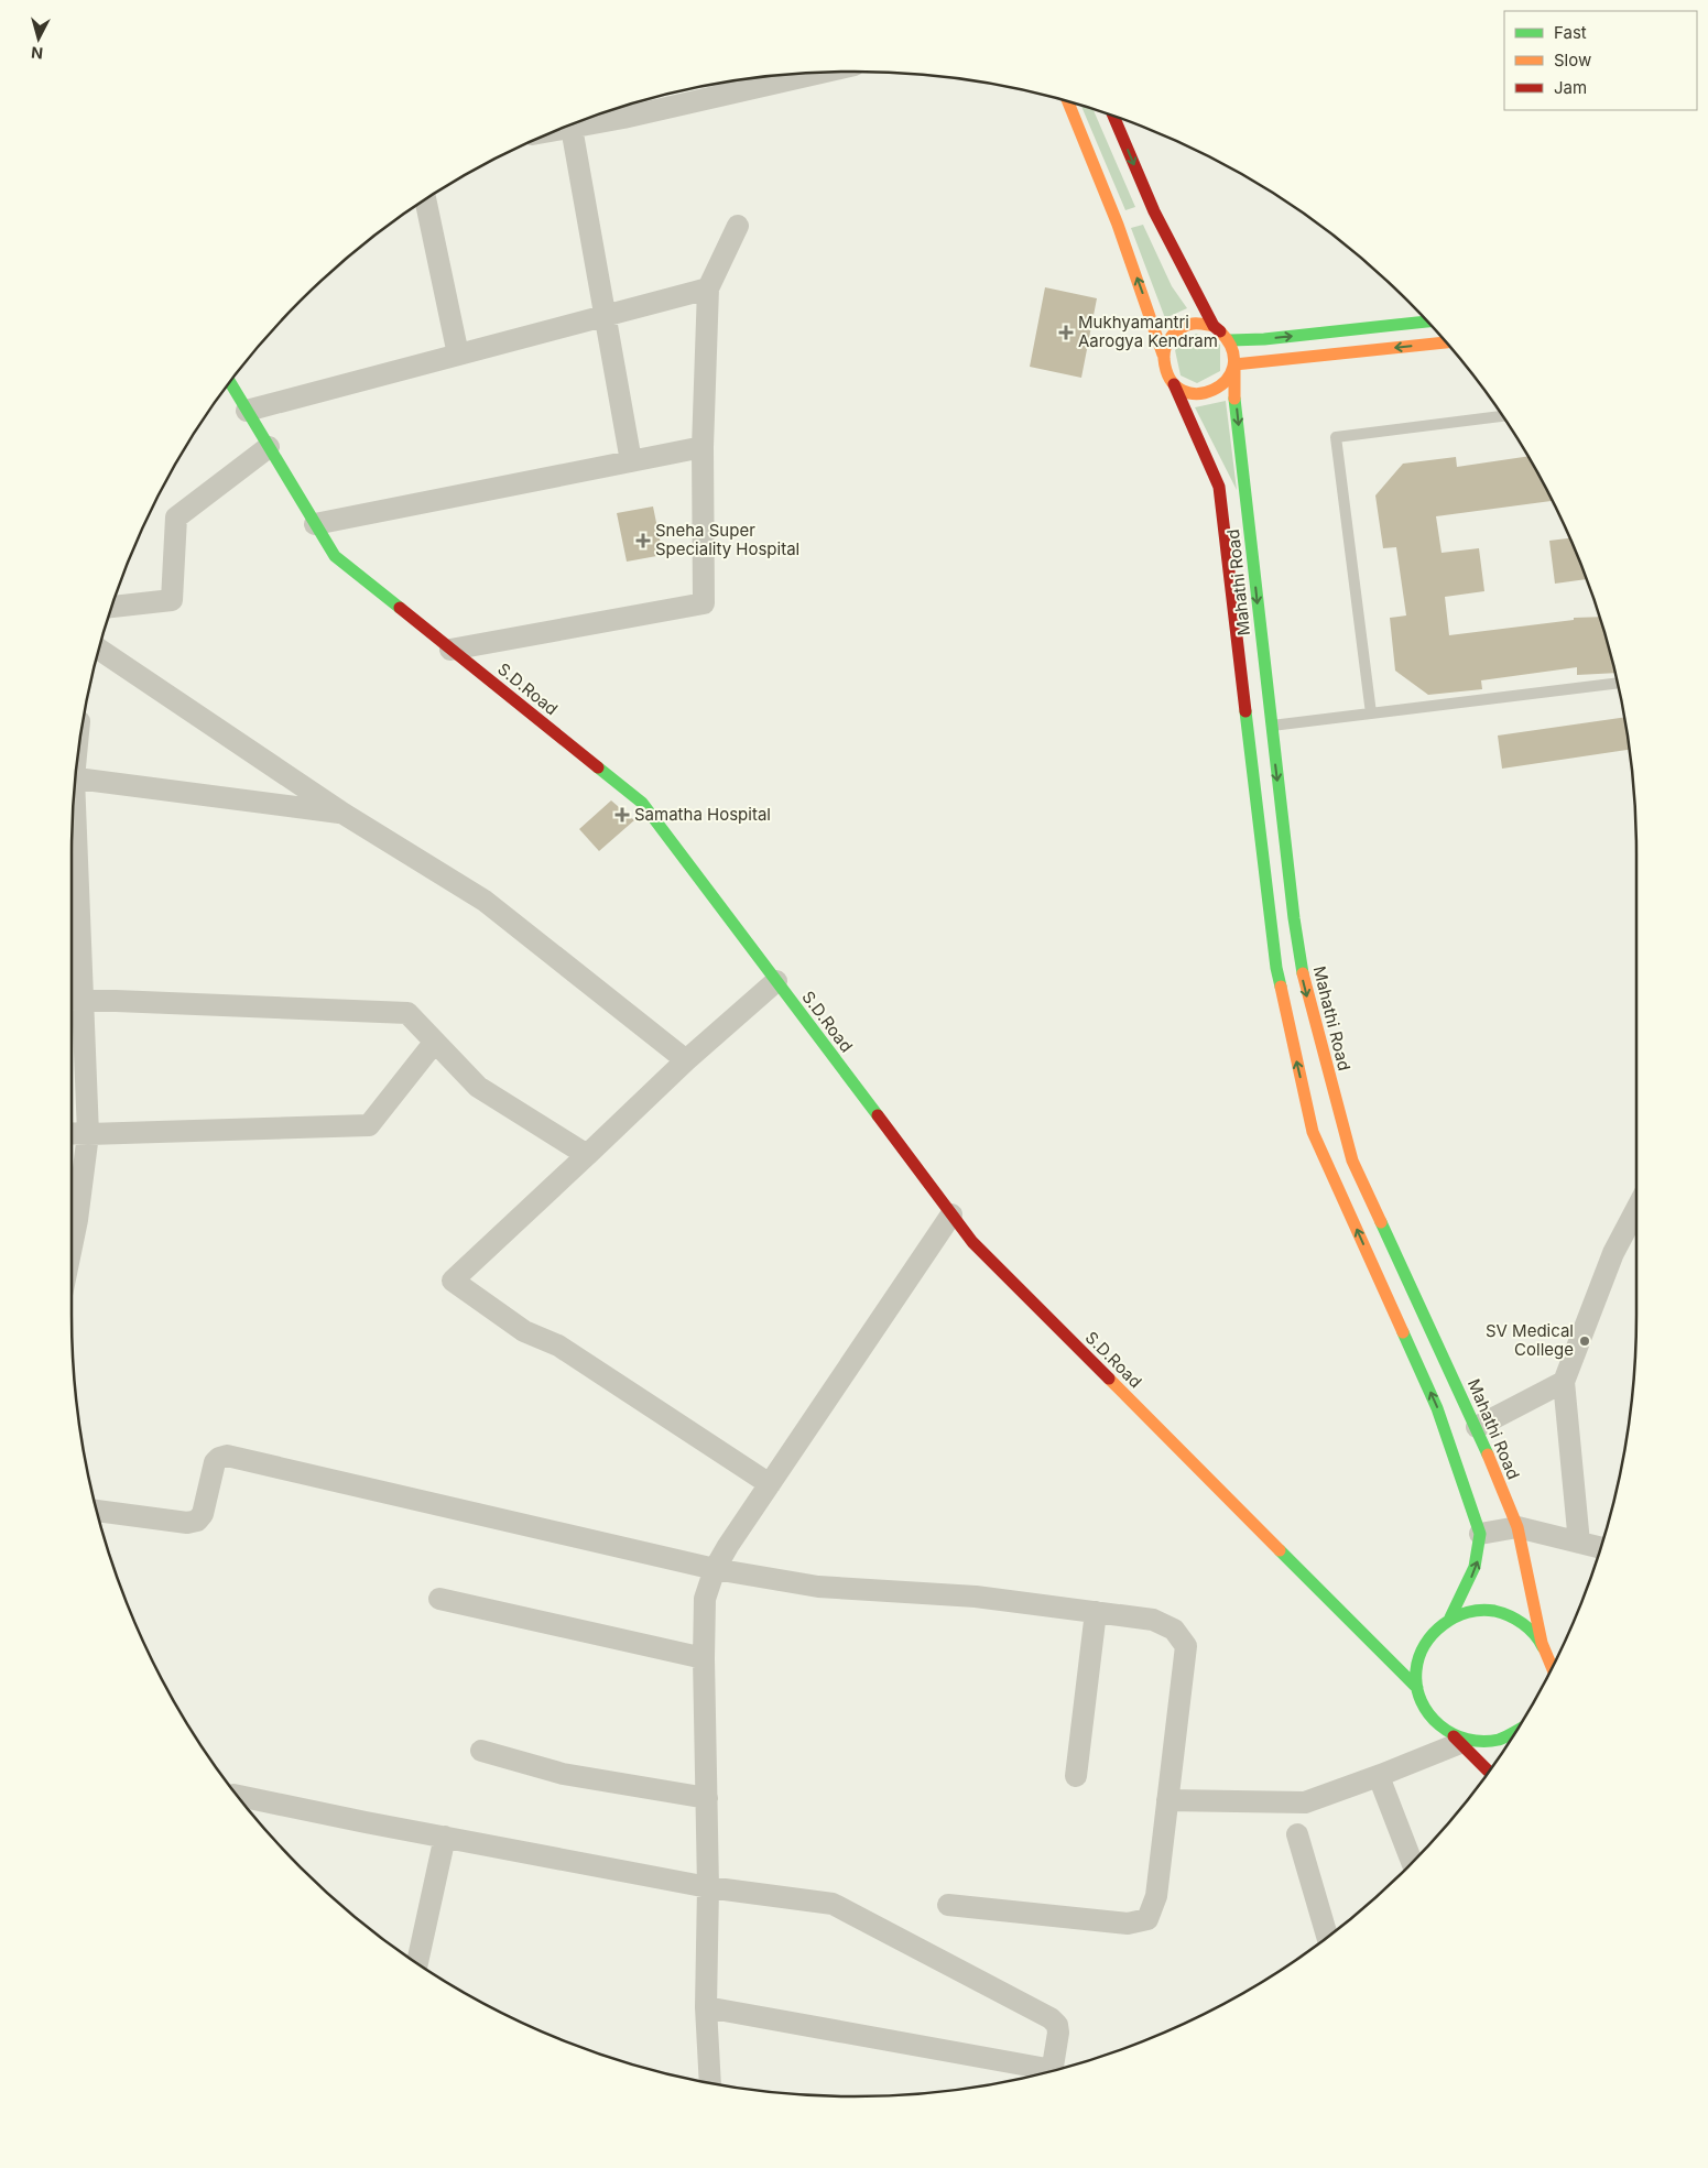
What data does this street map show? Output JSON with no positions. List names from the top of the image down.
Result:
{
  "streets": {
    "street": ["Mahathi Road", "S.D.Road"]
  },
  "places": {
    "health": ["Mukhyamantri Aarogya Kendram", "Sneha Super Speciality Hospital", "Samatha Hospital"],
    "other": ["SV Medical College"]
  },
  "legend": ["Fast", "Slow", "Jam"],
  "north": "bottom"
}
